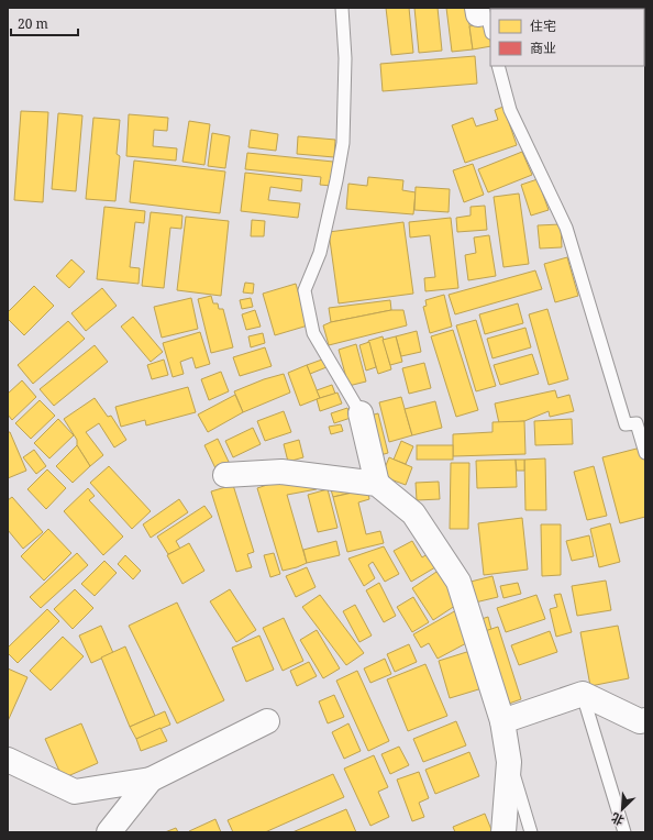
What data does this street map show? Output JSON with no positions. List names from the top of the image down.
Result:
{
  "legend": ["住宅", "商业"],
  "scale_bar": "20 m",
  "north": "bottom left"
}
